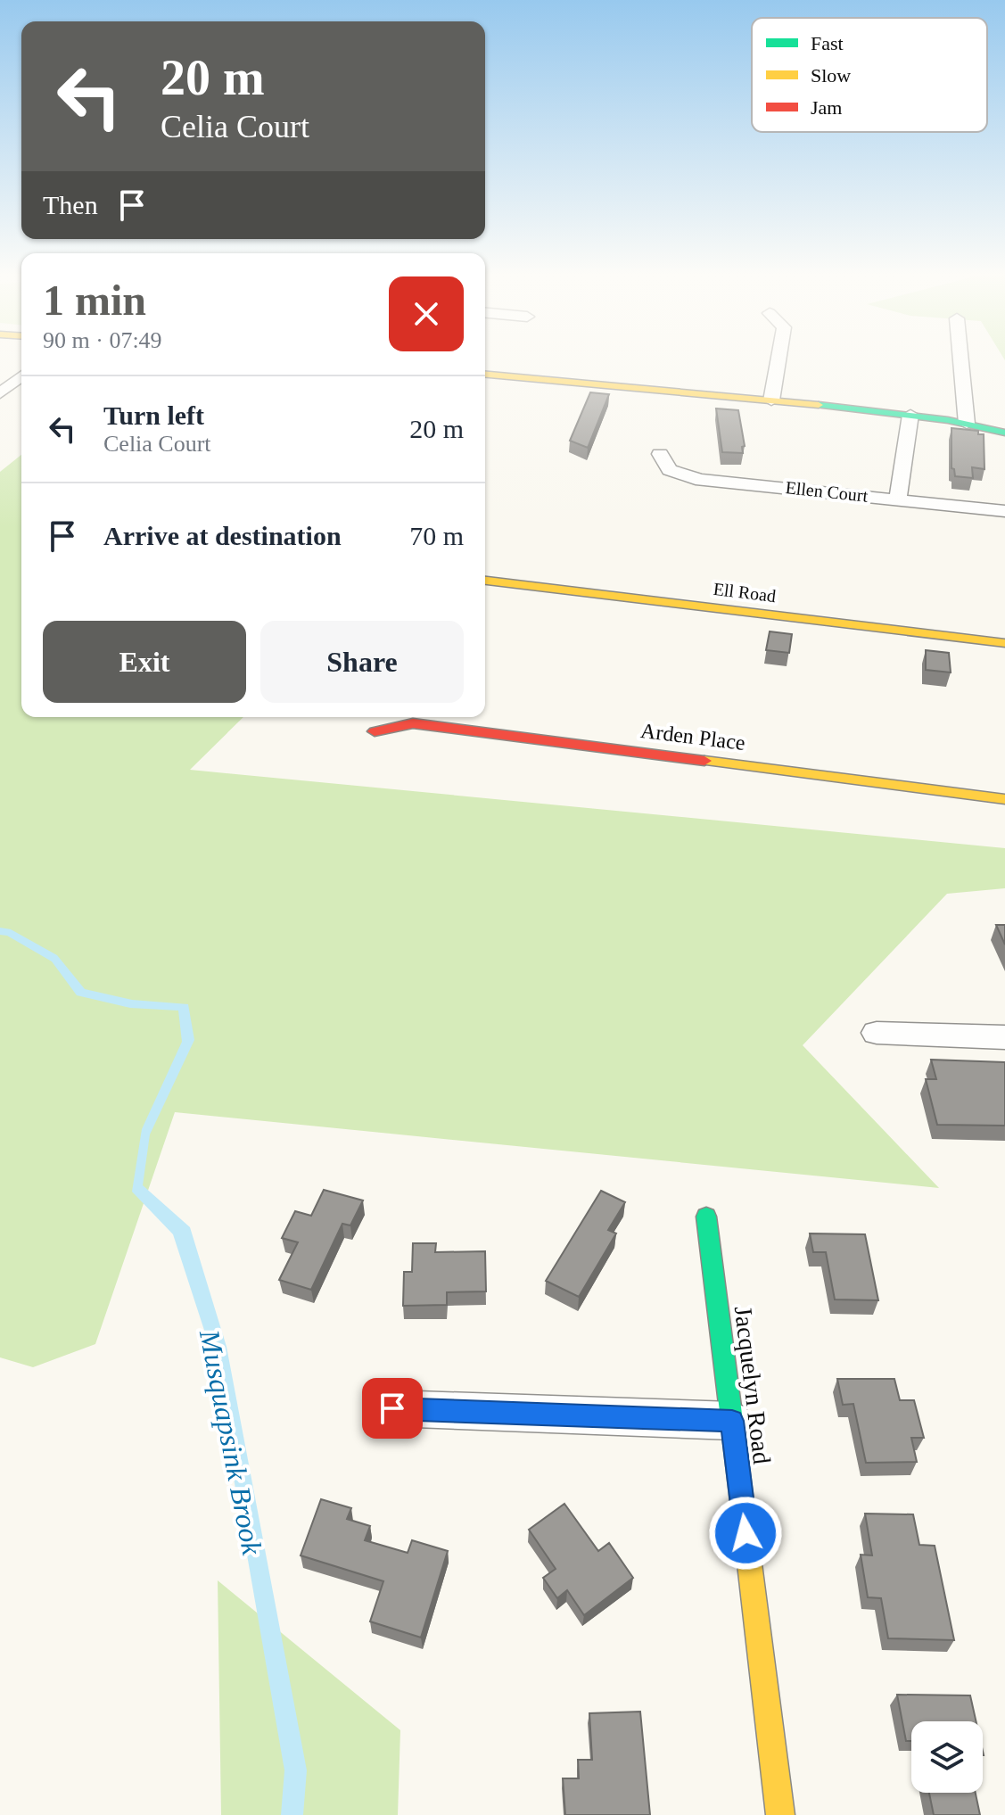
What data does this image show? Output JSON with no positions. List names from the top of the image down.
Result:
{
  "streets": {
    "street": [
      "Ellen Court",
      "Ell Road",
      "Arden Place",
      "Jacquelyn Road"
    ]
  },
  "water": ["Musquapsink Brook"],
  "legend": ["Fast", "Slow", "Jam"],
  "page": {
    "turn": ["20 m", "Celia Court"],
    "then": "Then",
    "heading": ["1 min", "90 m · 07:49"],
    "list": [
      {
        "name": "Turn left",
        "note": "Celia Court",
        "value": "20 m"
      },
      {
        "name": "Arrive at destination",
        "value": "70 m"
      }
    ],
    "buttons": ["Exit", "Share"]
  }
}
